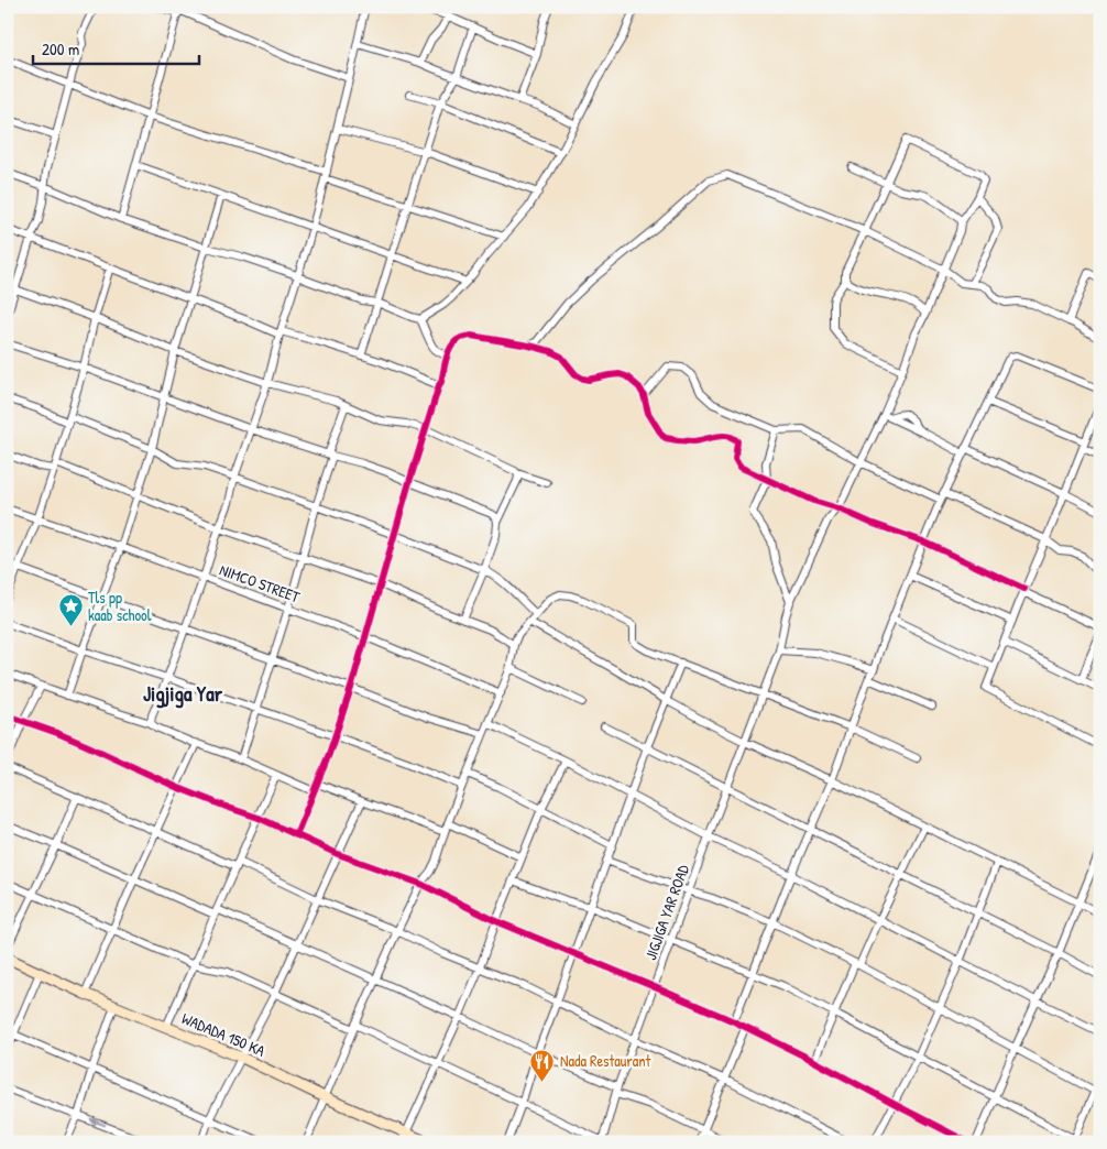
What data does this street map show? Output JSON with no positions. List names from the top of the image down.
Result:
{
  "streets": {
    "street": ["NIMCO STREET", "JIGJIGA YAR ROAD", "WADADA 150 KA"]
  },
  "districts": ["Jigjiga Yar"],
  "places": {
    "place": ["Tls pp kaab school"],
    "restaurant": ["Nada Restaurant"]
  },
  "scale_bar": "200 m"
}
